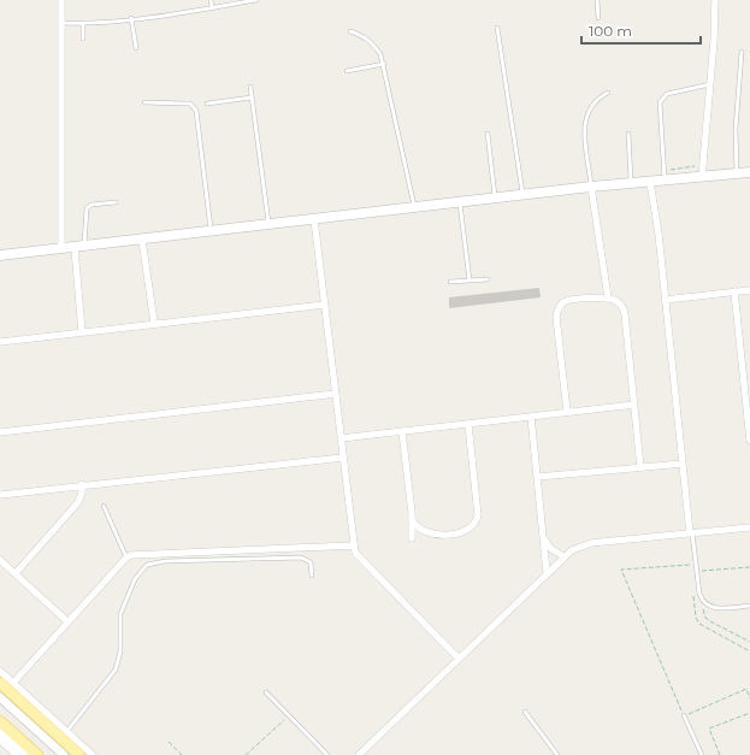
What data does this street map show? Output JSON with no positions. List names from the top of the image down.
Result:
{
  "scale_bar": "100 m"
}
